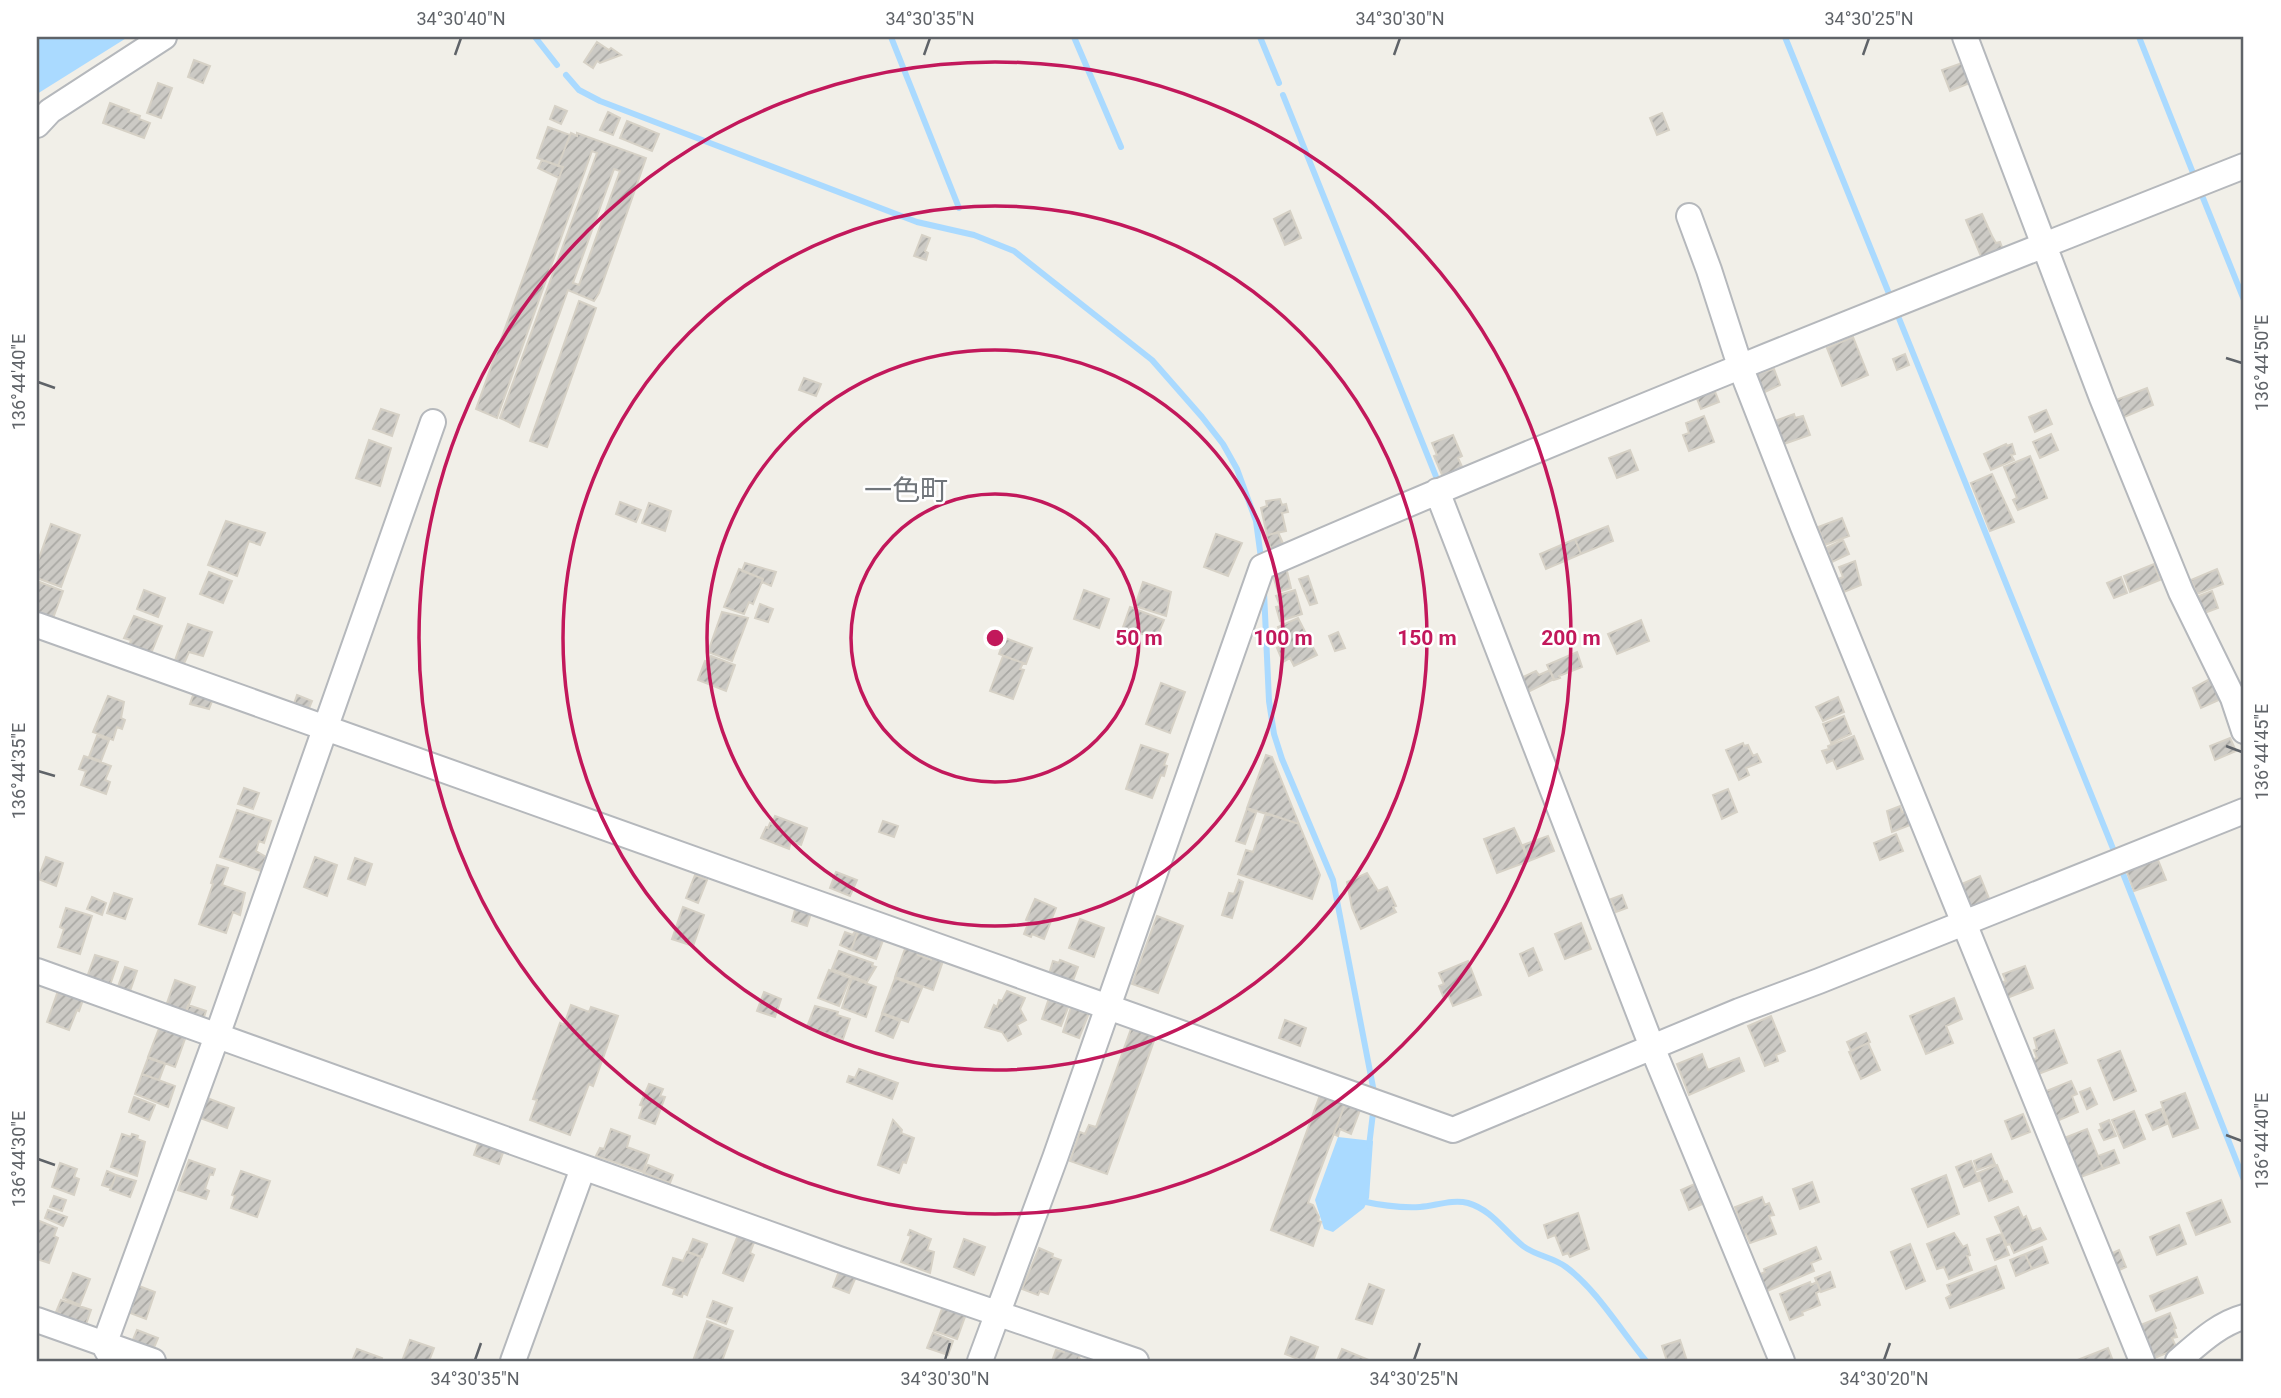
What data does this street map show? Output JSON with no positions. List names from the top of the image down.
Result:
{
  "districts": ["一色町"],
  "coordinates": [
    "34°30'40\"N",
    "34°30'35\"N",
    "34°30'30\"N",
    "34°30'25\"N",
    "136°44'50\"E",
    "136°44'40\"E",
    "136°44'45\"E",
    "136°44'35\"E",
    "136°44'30\"E",
    "34°30'20\"N"
  ],
  "rings": [
    "50 m",
    "100 m",
    "150 m",
    "200 m"
  ]
}
